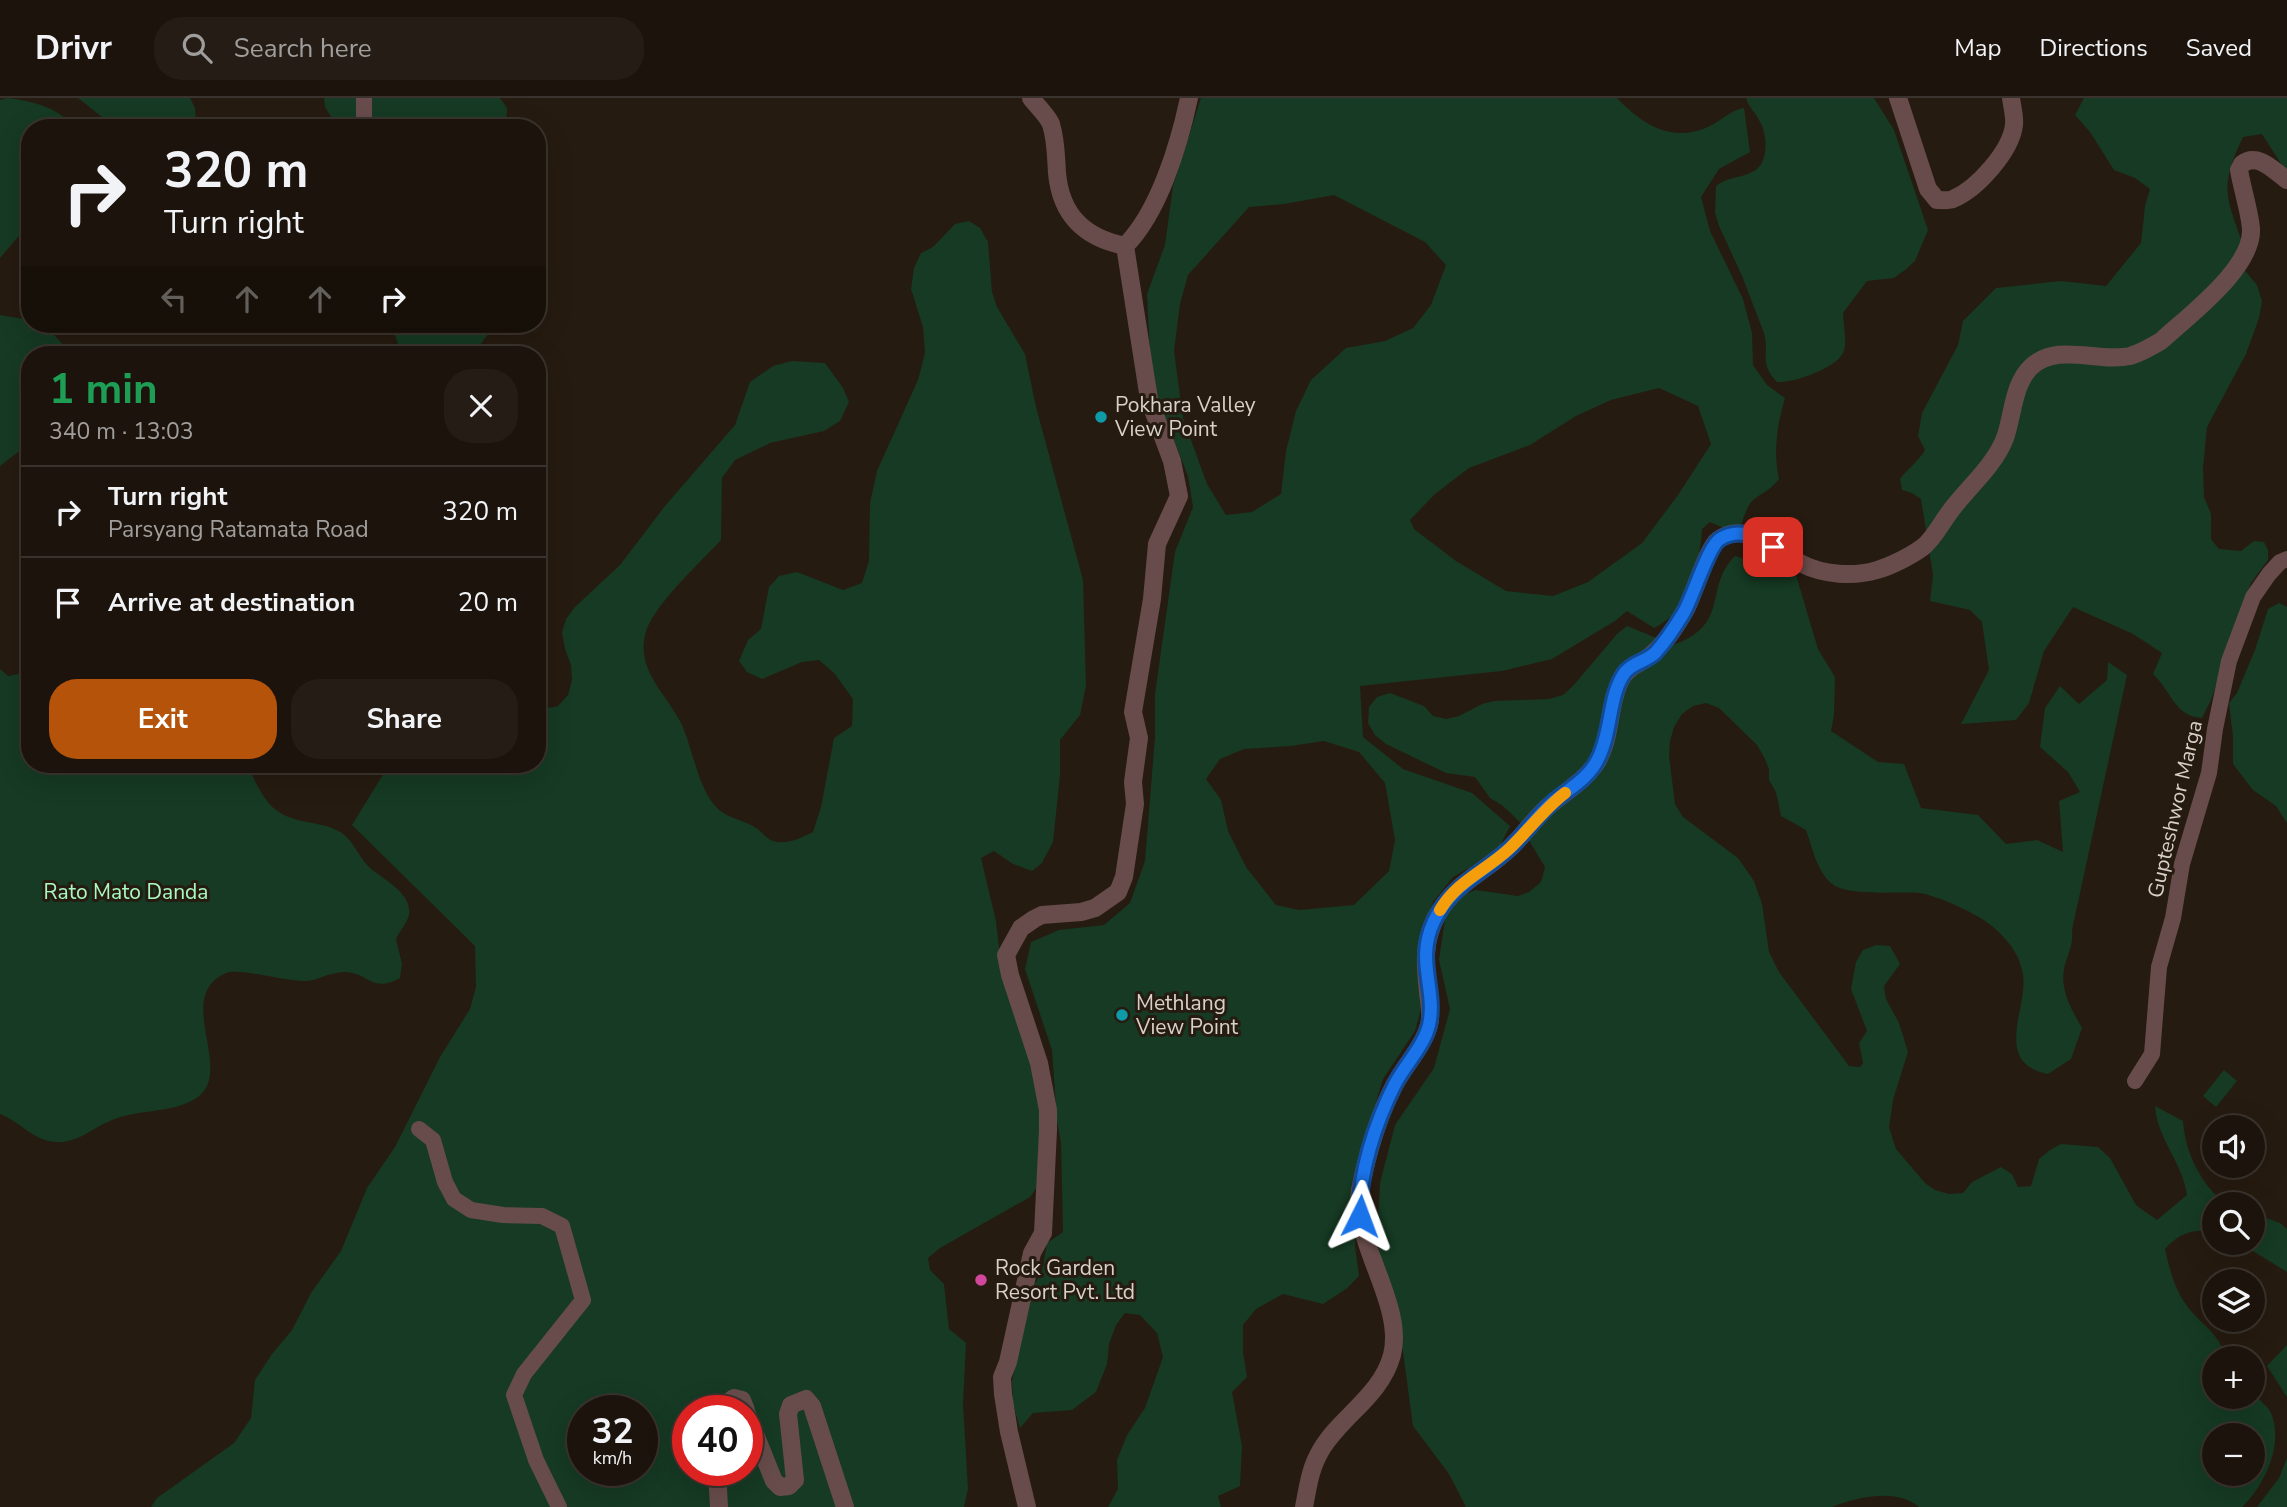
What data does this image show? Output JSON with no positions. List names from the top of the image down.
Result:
{
  "streets": {
    "street": ["Gupteshwor Marga"]
  },
  "parks": ["Rato Mato Danda"],
  "places": ["Pokhara Valley View Point", "Methlang View Point", "Rock Garden Resort Pvt. Ltd"],
  "page": {
    "header": "Drivr",
    "search": "Search here",
    "nav": ["Map", "Directions", "Saved"],
    "turn": ["320 m", "Turn right"],
    "heading": ["1 min", "340 m · 13:03"],
    "list": [
      {
        "name": "Turn right",
        "note": "Parsyang Ratamata Road",
        "value": "320 m"
      },
      {
        "name": "Arrive at destination",
        "value": "20 m"
      }
    ],
    "buttons": ["Exit", "Share"],
    "map_buttons": ["+", "−"],
    "speed": "32 km/h",
    "limit": "40"
  }
}
